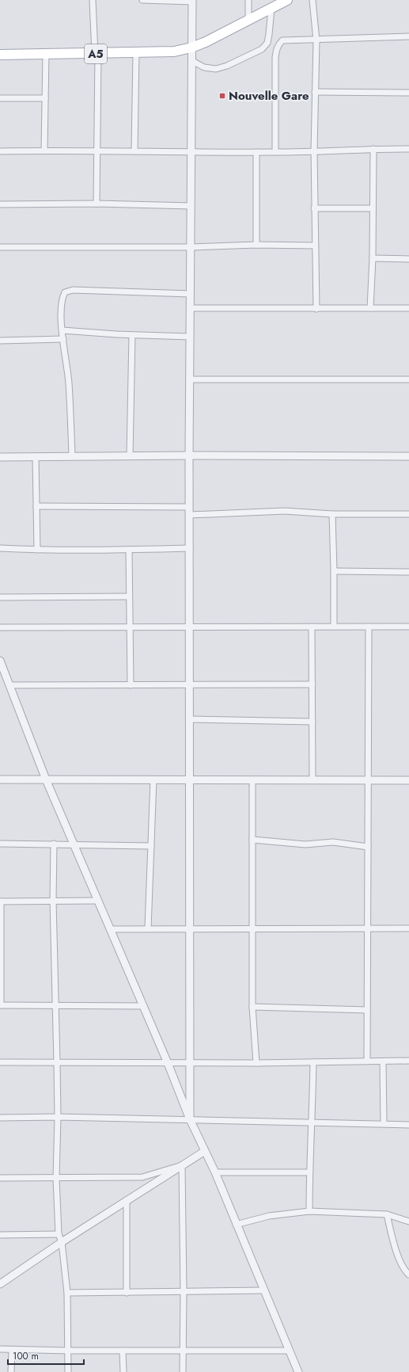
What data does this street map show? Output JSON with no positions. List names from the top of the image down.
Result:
{
  "streets": {
    "main road": ["A5"]
  },
  "places": {
    "transit": ["Nouvelle Gare"]
  },
  "scale_bar": "100 m"
}
